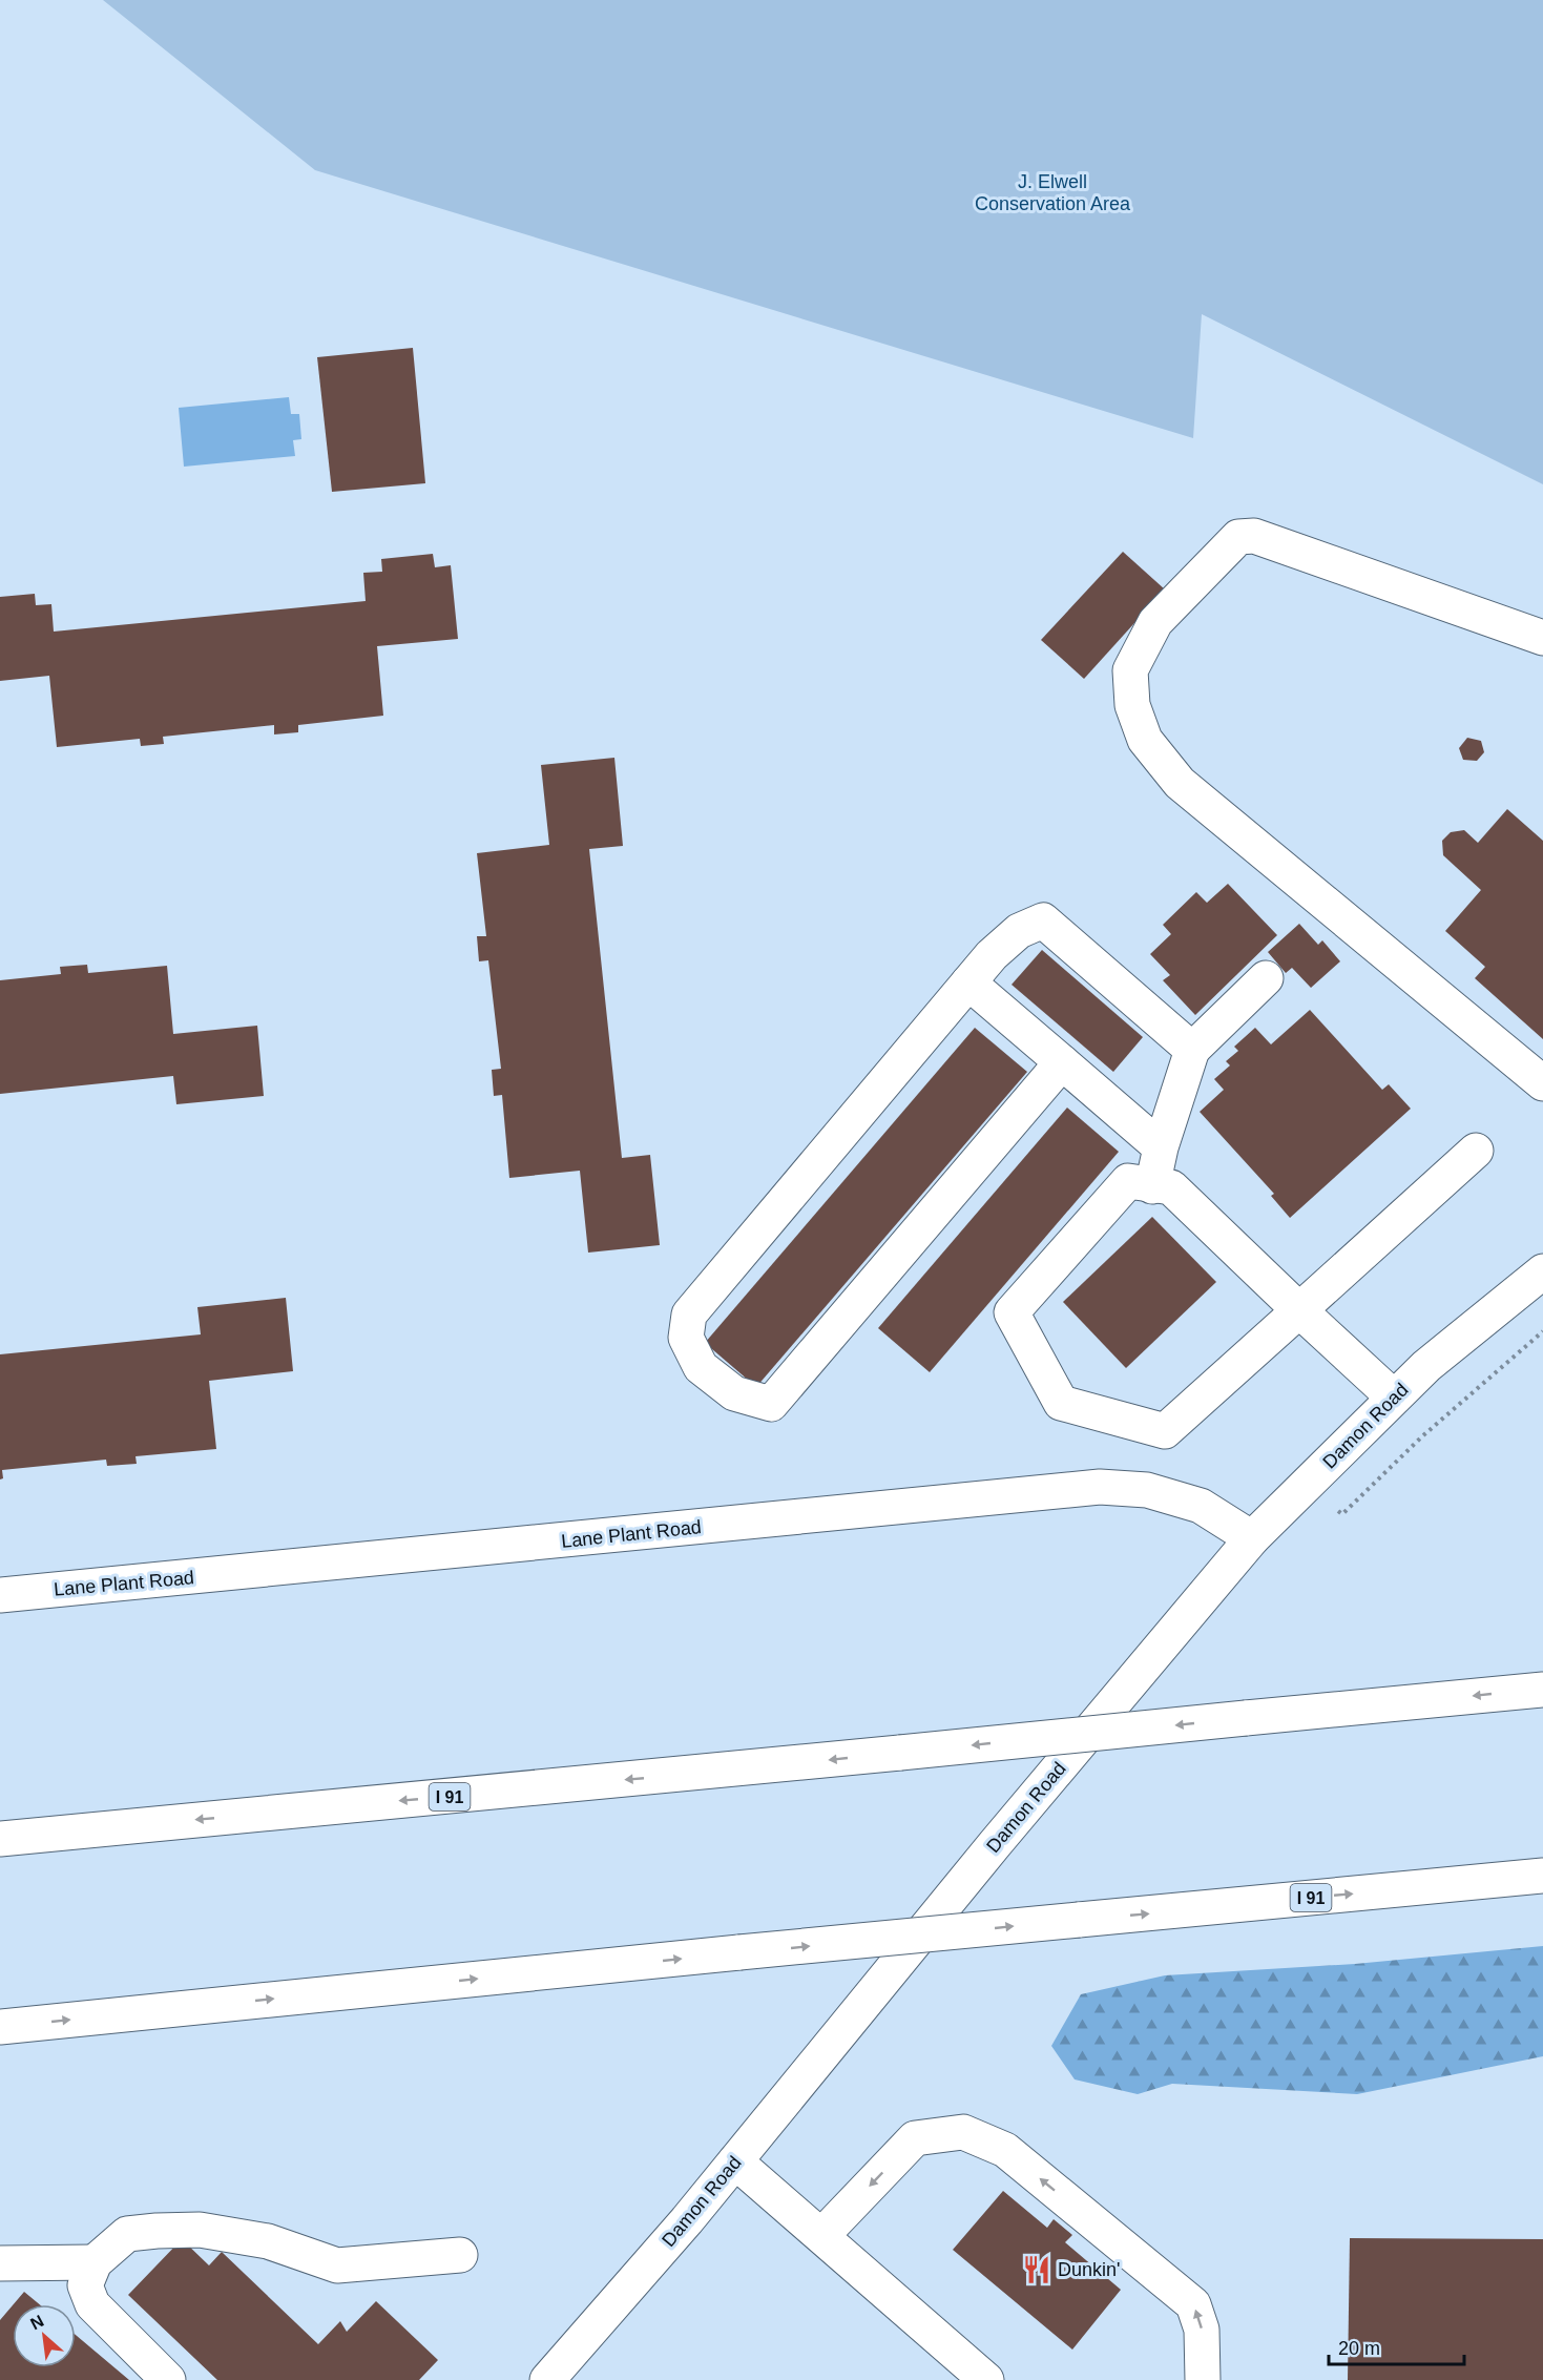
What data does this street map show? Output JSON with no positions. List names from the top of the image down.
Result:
{
  "streets": {
    "main road": ["Damon Road", "Lane Plant Road", "I 91"]
  },
  "crossings": [
    ["Damon Road", "Lane Plant Road"]
  ],
  "parks": ["J. Elwell Conservation Area"],
  "places": {
    "restaurant": ["Dunkin'"]
  },
  "scale_bar": "20 m",
  "north": "top left"
}
